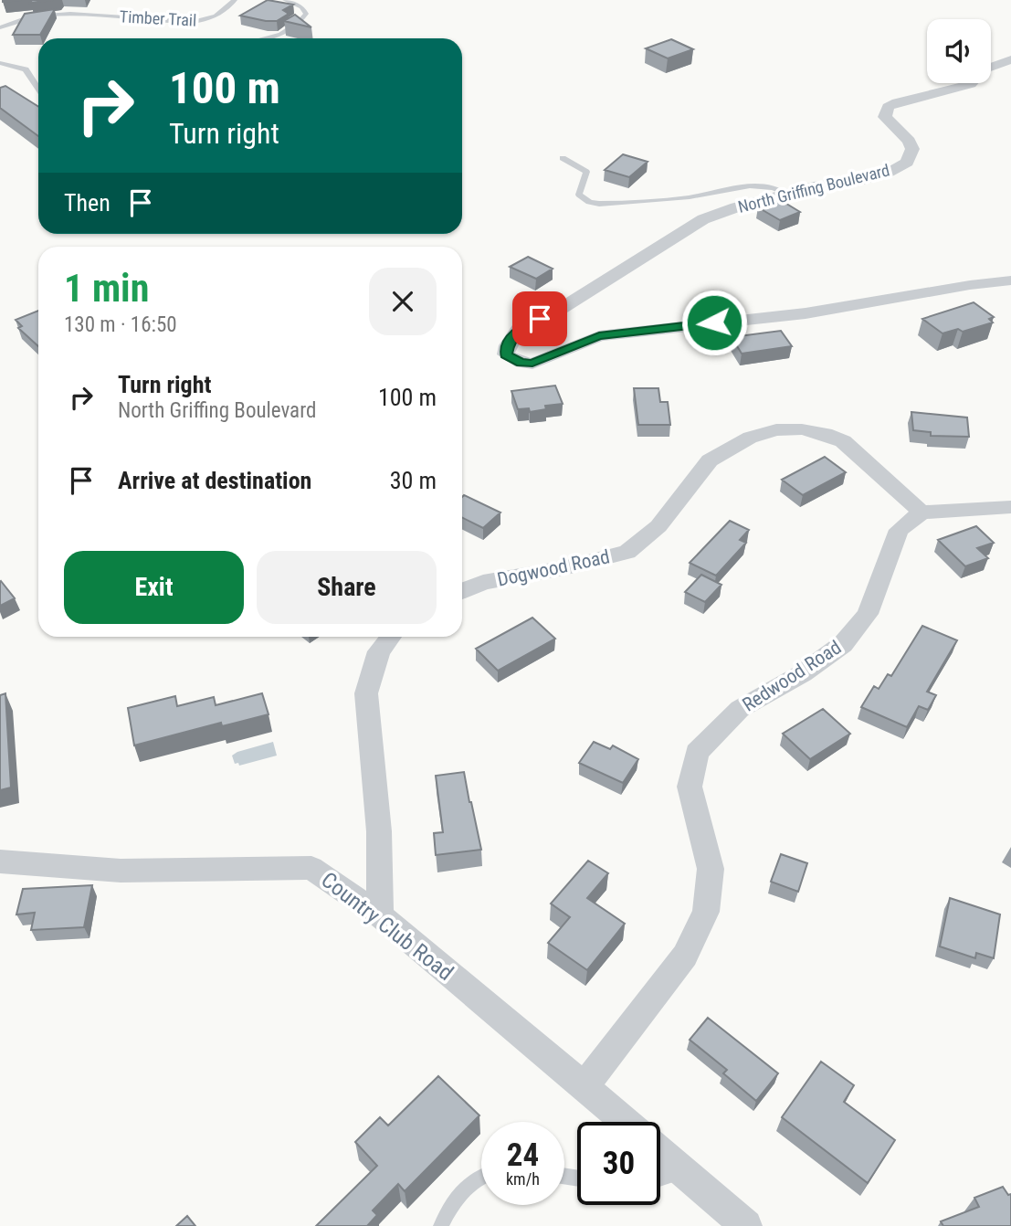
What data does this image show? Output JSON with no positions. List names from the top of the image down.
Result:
{
  "streets": {
    "street": [
      "North Griffing Boulevard",
      "Dogwood Road",
      "Redwood Road",
      "Country Club Road"
    ],
    "lane": ["Timber Trail"]
  },
  "crossings": [
    ["Dogwood Road", "Redwood Road"],
    ["Redwood Road", "Country Club Road"]
  ],
  "page": {
    "turn": ["100 m", "Turn right"],
    "then": "Then",
    "heading": ["1 min", "130 m · 16:50"],
    "list": [
      {
        "name": "Turn right",
        "note": "North Griffing Boulevard",
        "value": "100 m"
      },
      {
        "name": "Arrive at destination",
        "value": "30 m"
      }
    ],
    "buttons": ["Exit", "Share"],
    "speed": "24 km/h",
    "limit": "30"
  }
}
